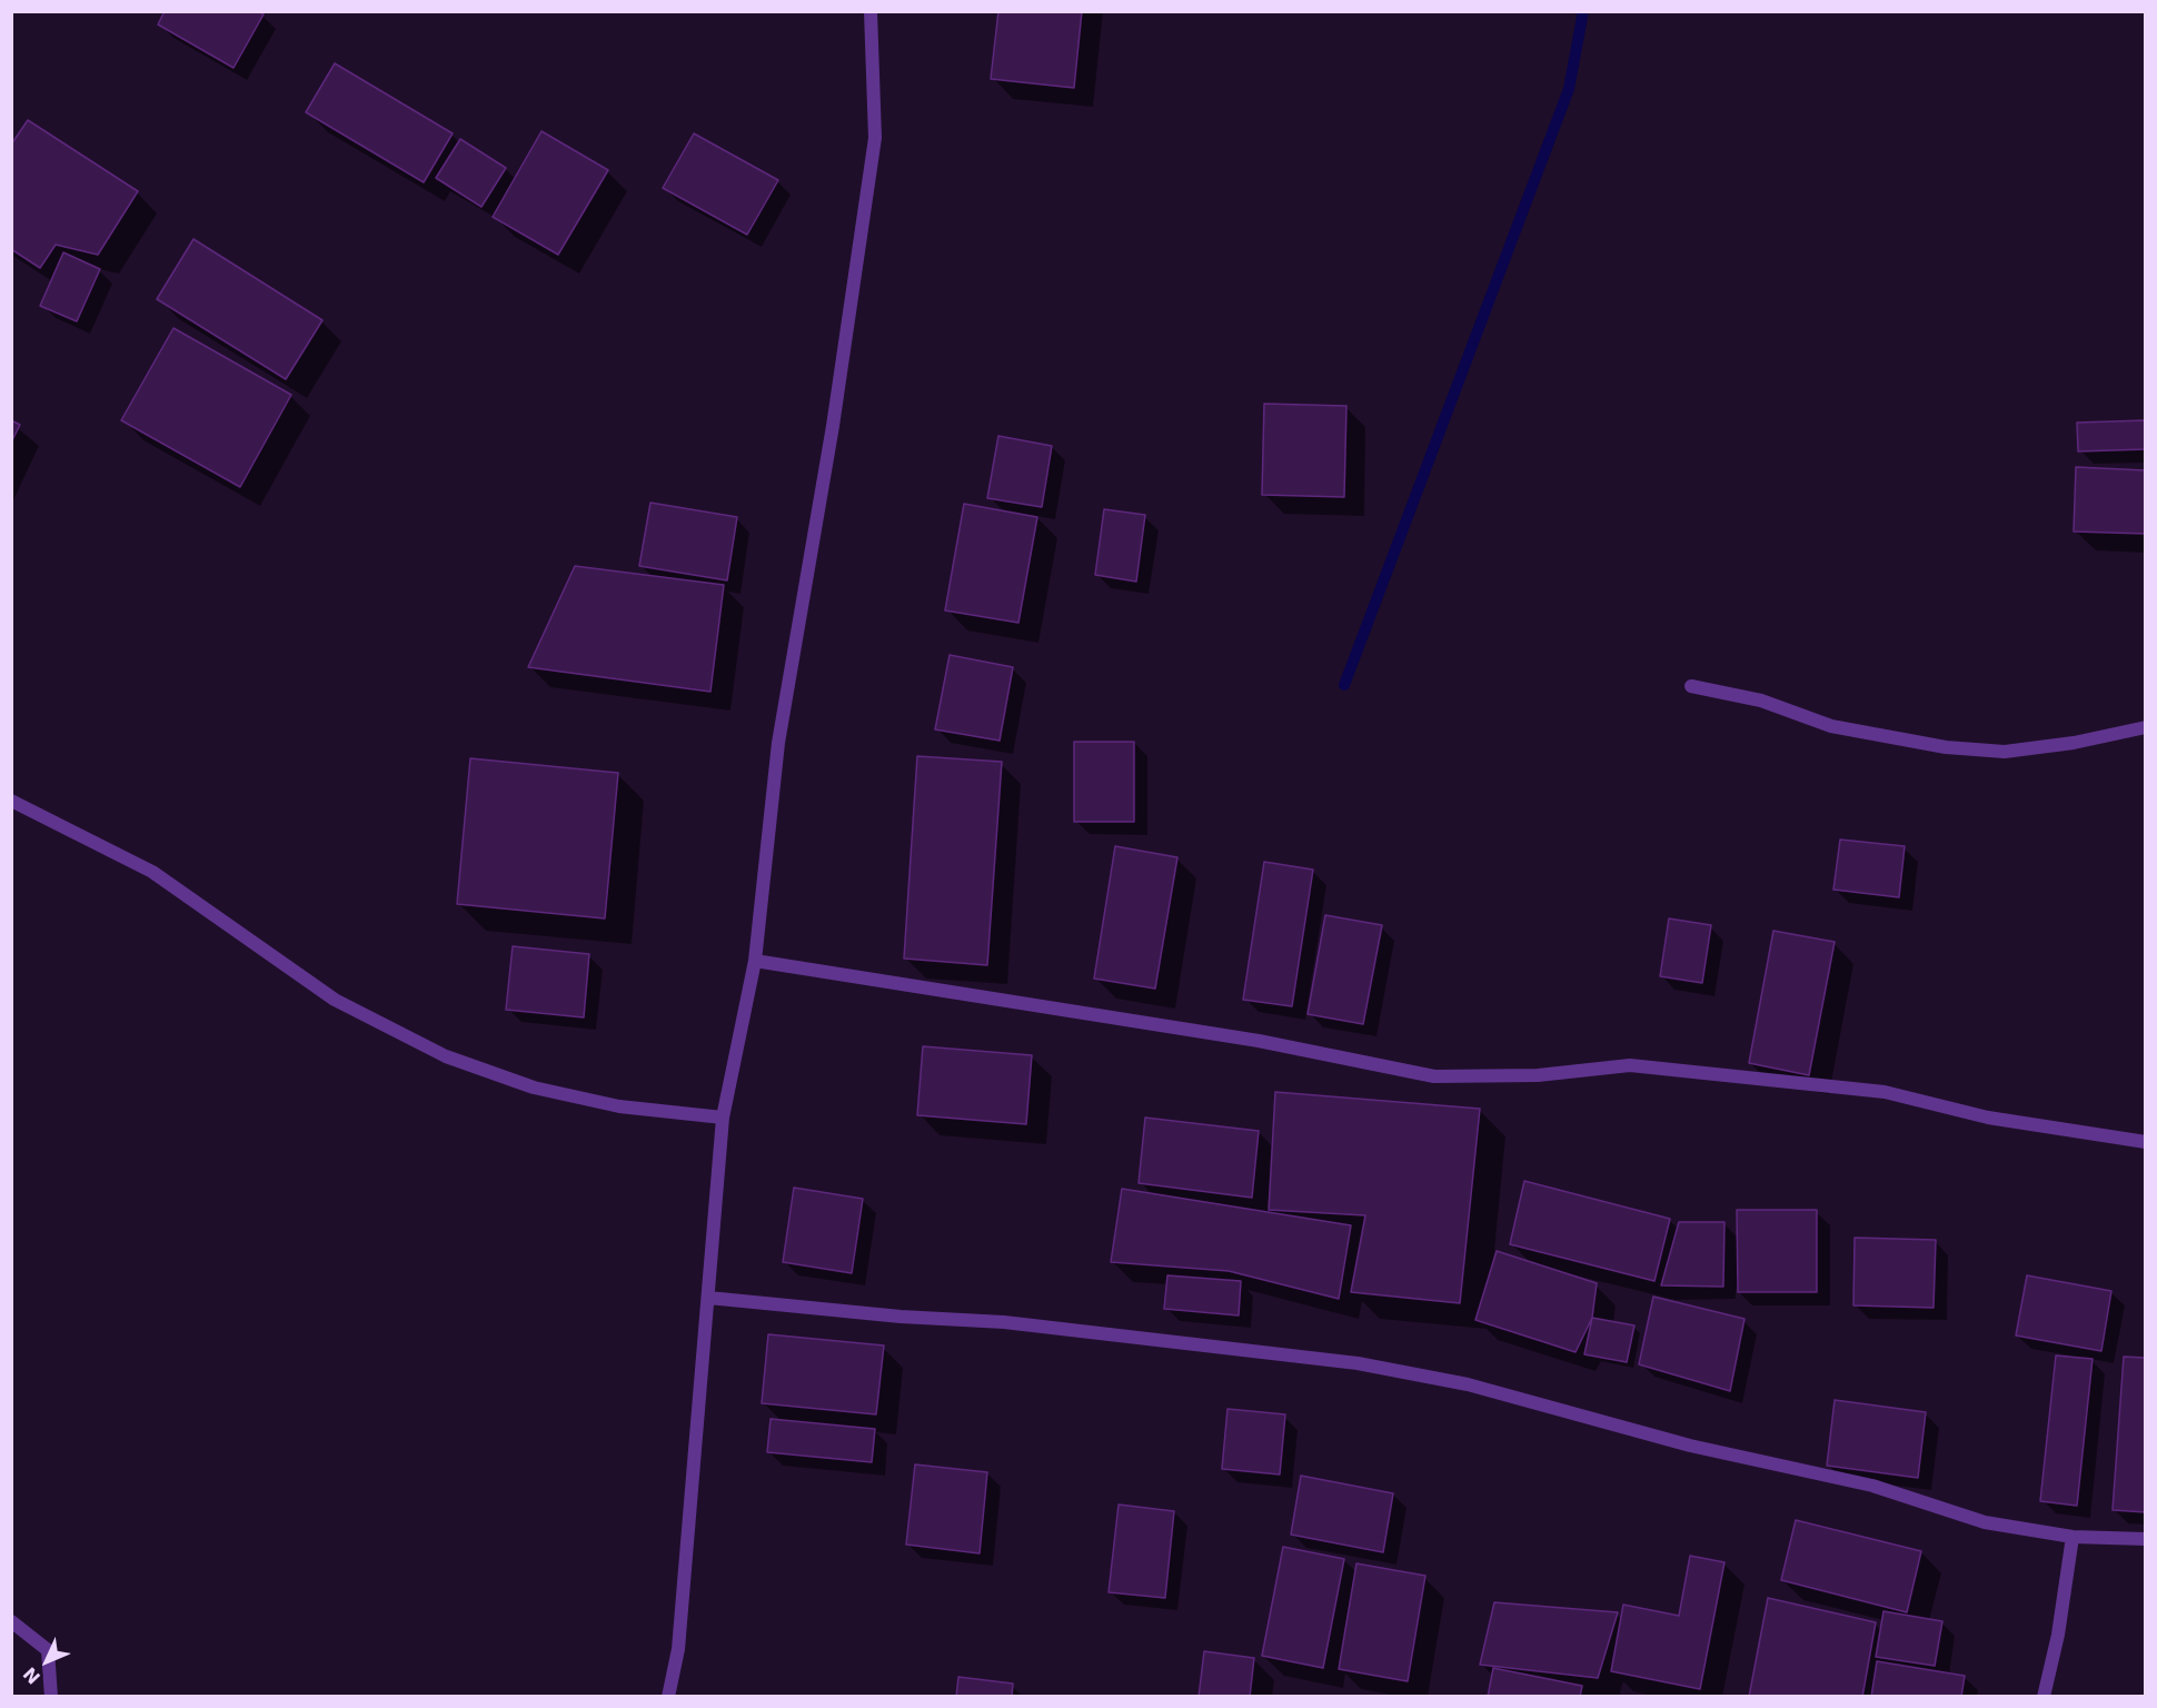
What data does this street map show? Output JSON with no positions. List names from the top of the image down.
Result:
{
  "north": "bottom left"
}
